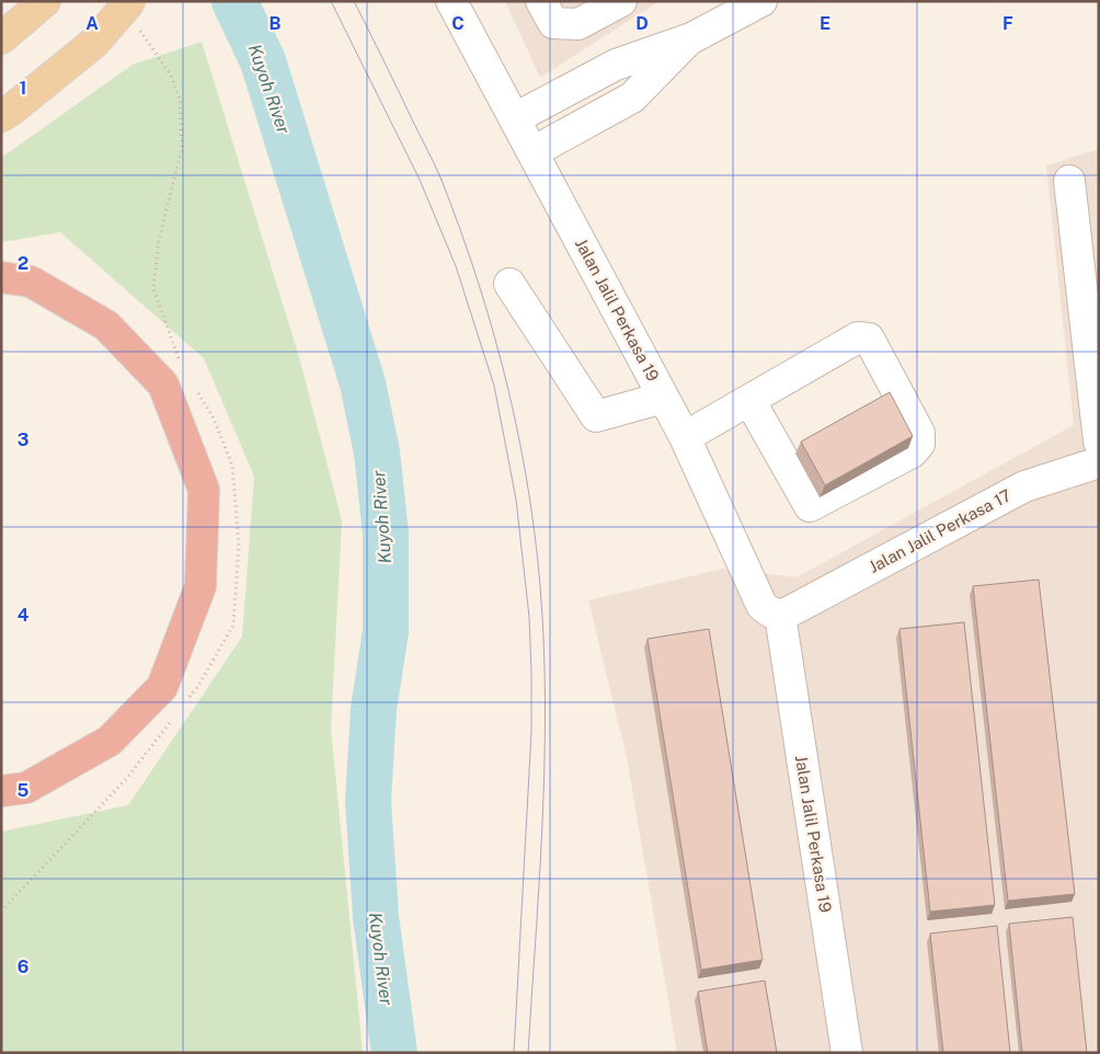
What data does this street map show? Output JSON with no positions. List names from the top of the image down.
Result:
{
  "streets": {
    "street": ["Jalan Jalil Perkasa 19", "Jalan Jalil Perkasa 17"]
  },
  "crossings": [
    ["Jalan Jalil Perkasa 19", "Jalan Jalil Perkasa 17"]
  ],
  "water": ["Kuyoh River"],
  "grid": {
    "columns": [
      "A",
      "B",
      "C",
      "D",
      "E",
      "F"
    ],
    "rows": [
      "1",
      "2",
      "3",
      "4",
      "5",
      "6"
    ]
  }
}
